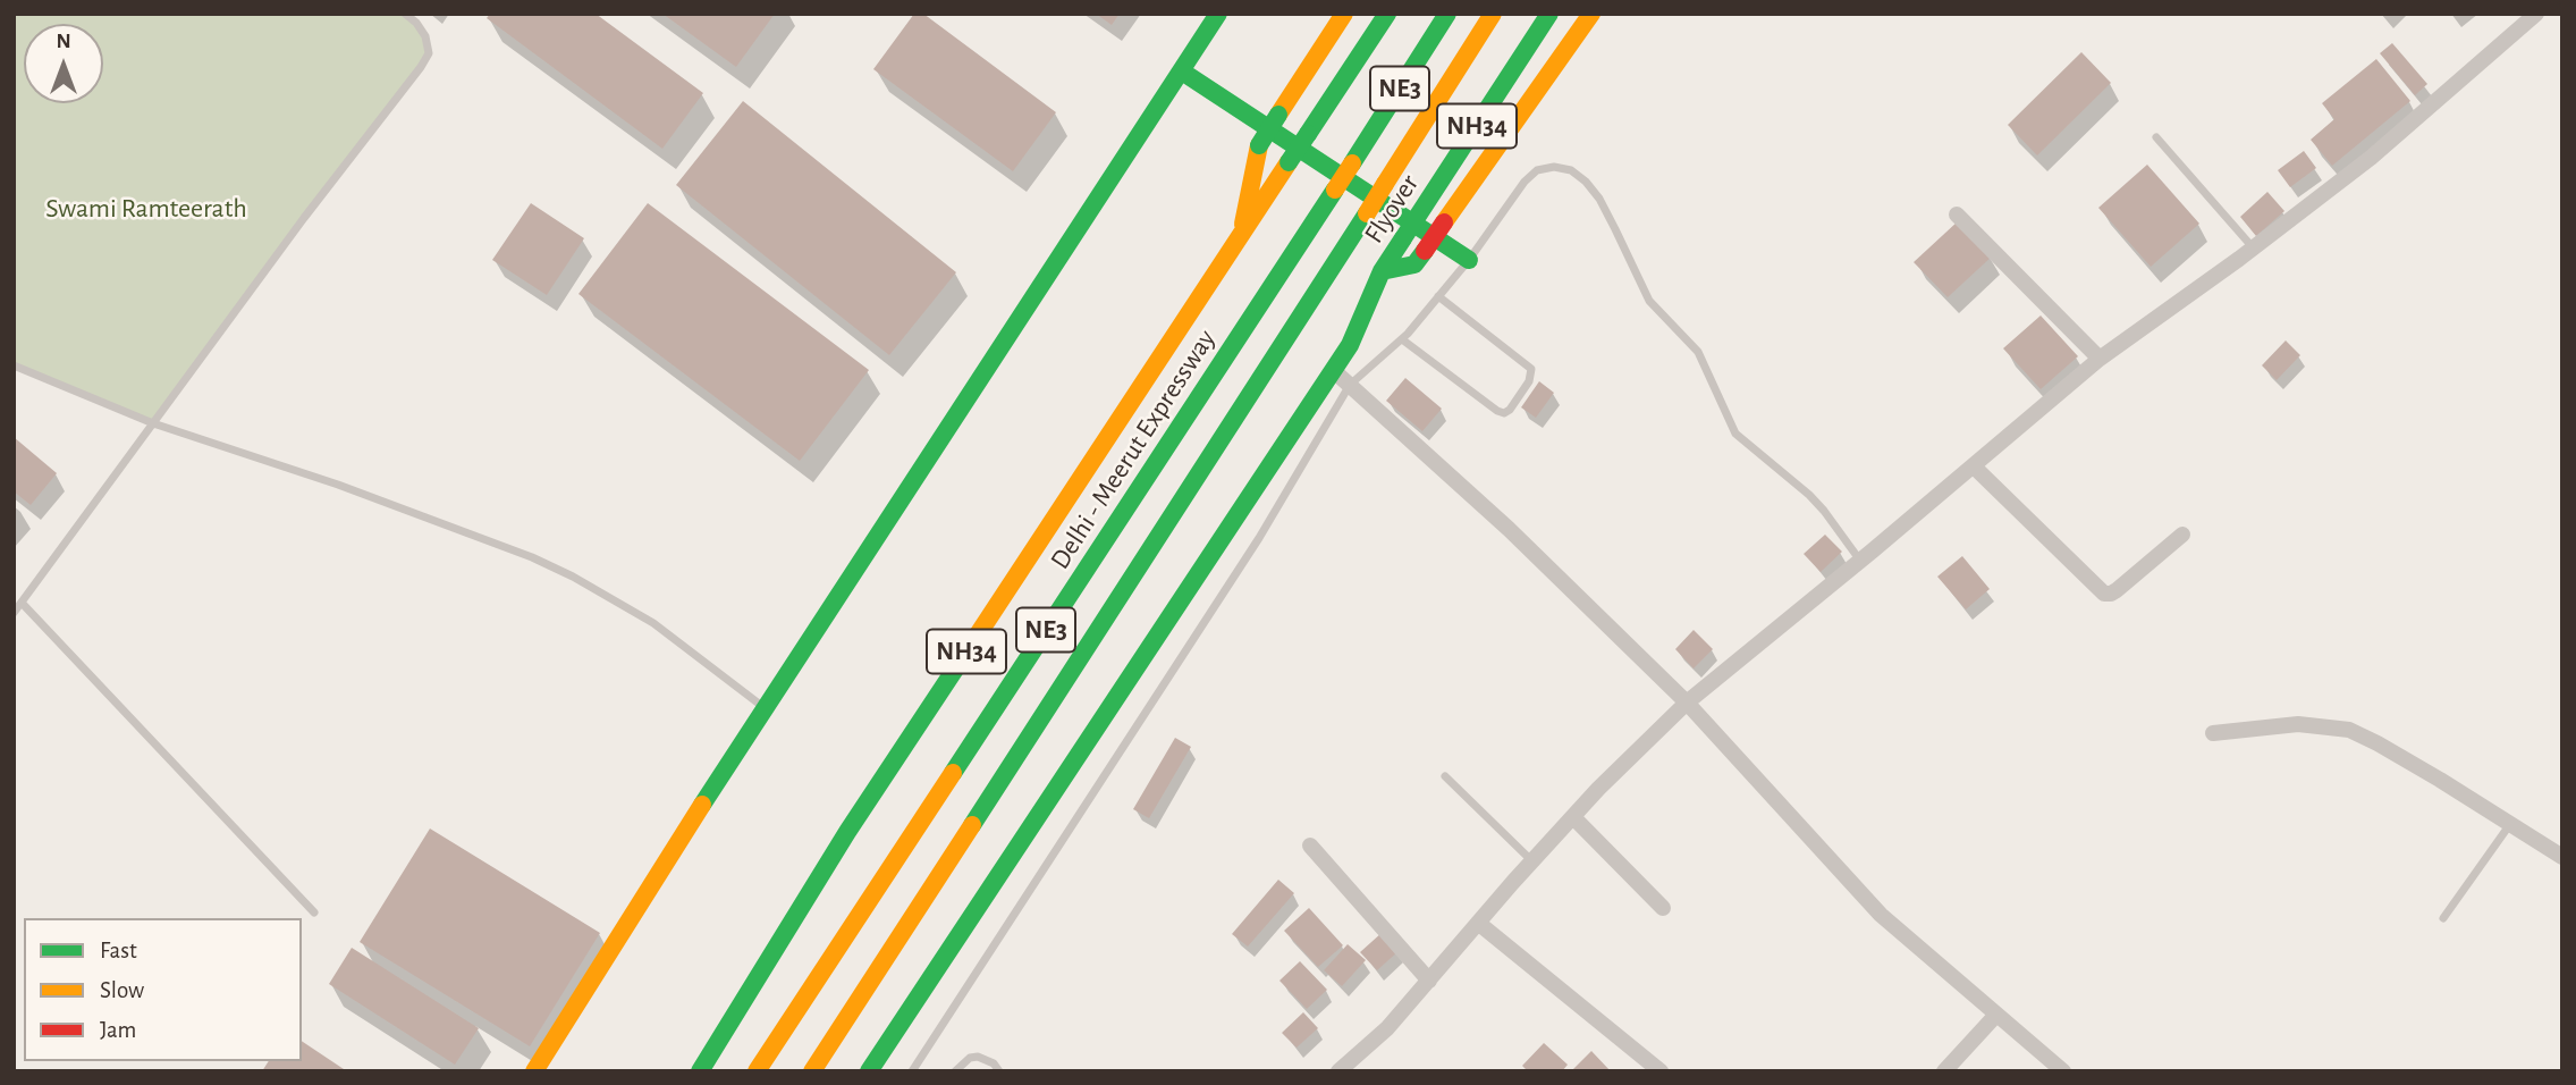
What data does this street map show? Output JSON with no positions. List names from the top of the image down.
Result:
{
  "streets": {
    "main road": [
      "NE3",
      "NH34",
      "Flyover",
      "Delhi - Meerut Expressway"
    ]
  },
  "crossings": [
    ["NH34", "Flyover"]
  ],
  "parks": ["Swami Ramteerath"],
  "legend": ["Fast", "Slow", "Jam"],
  "north": "top"
}
